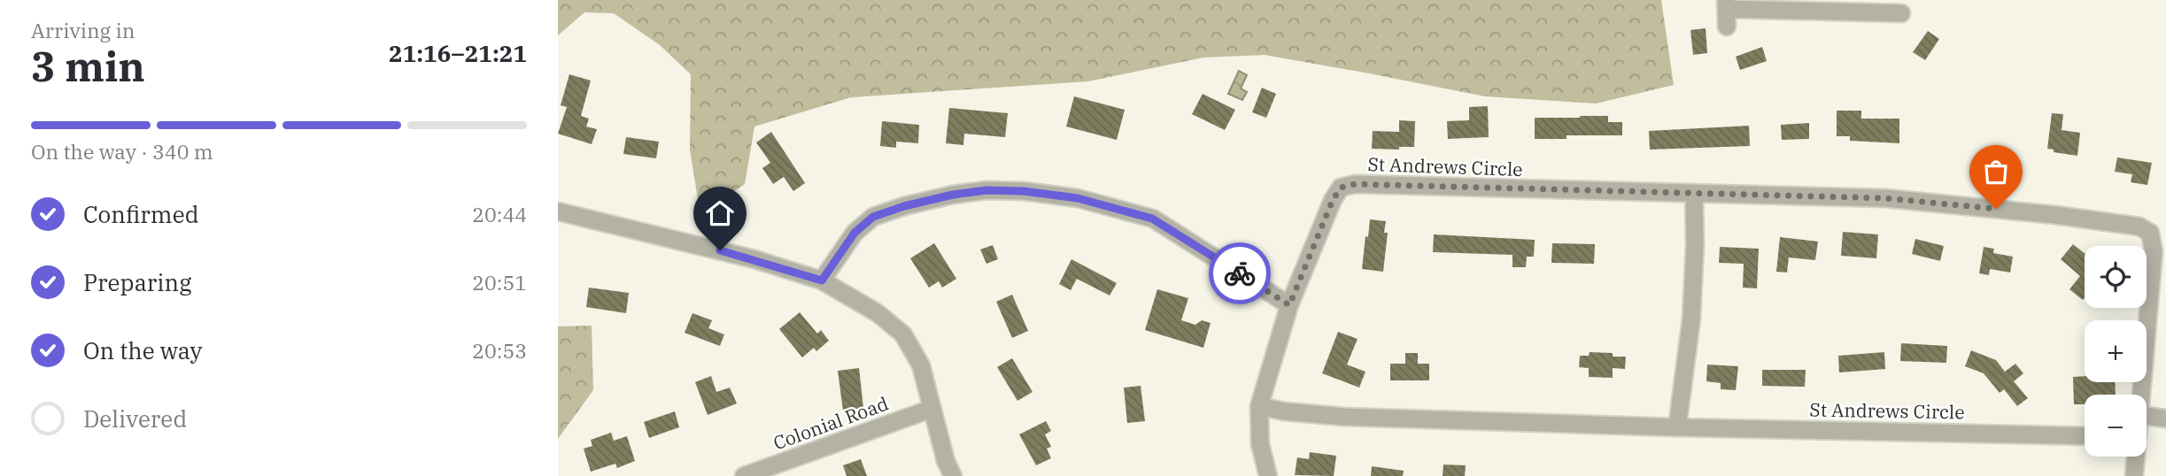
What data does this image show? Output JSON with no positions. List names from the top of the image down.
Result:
{
  "streets": {
    "street": ["St Andrews Circle", "Colonial Road"]
  },
  "page": {
    "heading": ["3 min", "Arriving in", "21:16–21:21"],
    "bar": "On the way · 340 m",
    "list": [
      ["Confirmed", "20:44"],
      ["Preparing", "20:51"],
      ["On the way", "20:53"],
      "Delivered"
    ],
    "map_buttons": ["+", "−"]
  }
}
